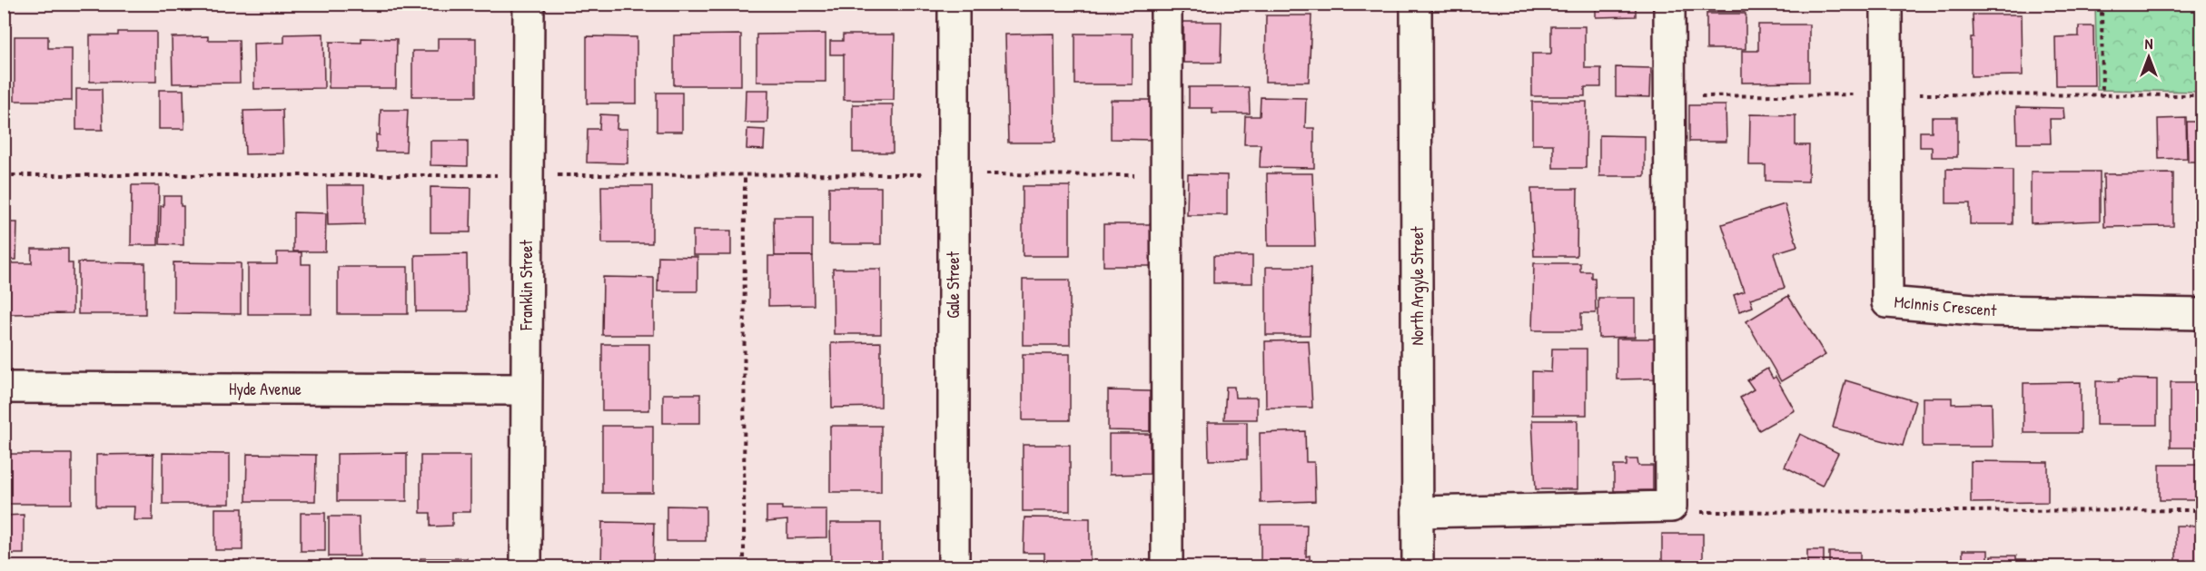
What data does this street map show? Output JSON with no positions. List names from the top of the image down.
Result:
{
  "streets": {
    "street": [
      "Franklin Street",
      "Gale Street",
      "North Argyle Street",
      "McInnis Crescent",
      "Hyde Avenue"
    ]
  },
  "crossings": [
    ["Franklin Street", "Hyde Avenue"]
  ],
  "north": "top"
}
